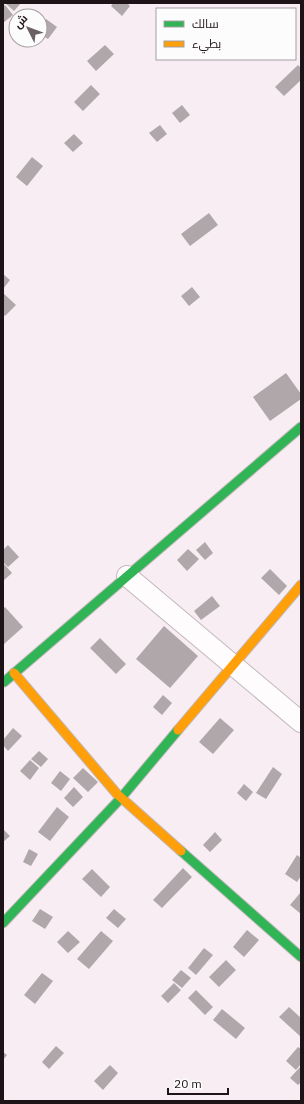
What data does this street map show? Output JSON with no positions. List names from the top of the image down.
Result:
{
  "legend": ["سالك", "بطيء"],
  "scale_bar": "20 m",
  "north": "top left"
}
